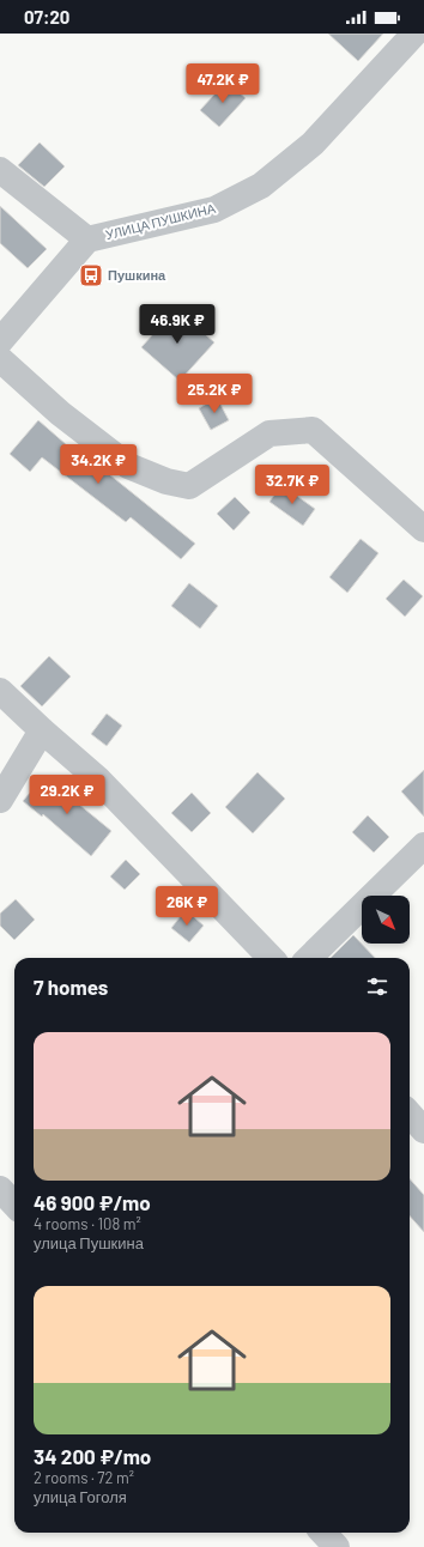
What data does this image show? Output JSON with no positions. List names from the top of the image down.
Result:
{
  "streets": {
    "street": ["УЛИЦА ПУШКИНА"]
  },
  "places": {
    "bus stop": ["Пушкина"]
  },
  "north": "bottom right",
  "page": {
    "status": "07:20",
    "price": [
      "47.2K ₽",
      "46.9K ₽",
      "25.2K ₽",
      "34.2K ₽",
      "32.7K ₽",
      "29.2K ₽",
      "26K ₽"
    ],
    "heading": "7 homes",
    "list": [
      {
        "name": "46 900 ₽/mo",
        "note": "4 rooms · 108 m² · улица Пушкина"
      },
      {
        "name": "34 200 ₽/mo",
        "note": "2 rooms · 72 m² · улица Гоголя"
      }
    ]
  }
}
